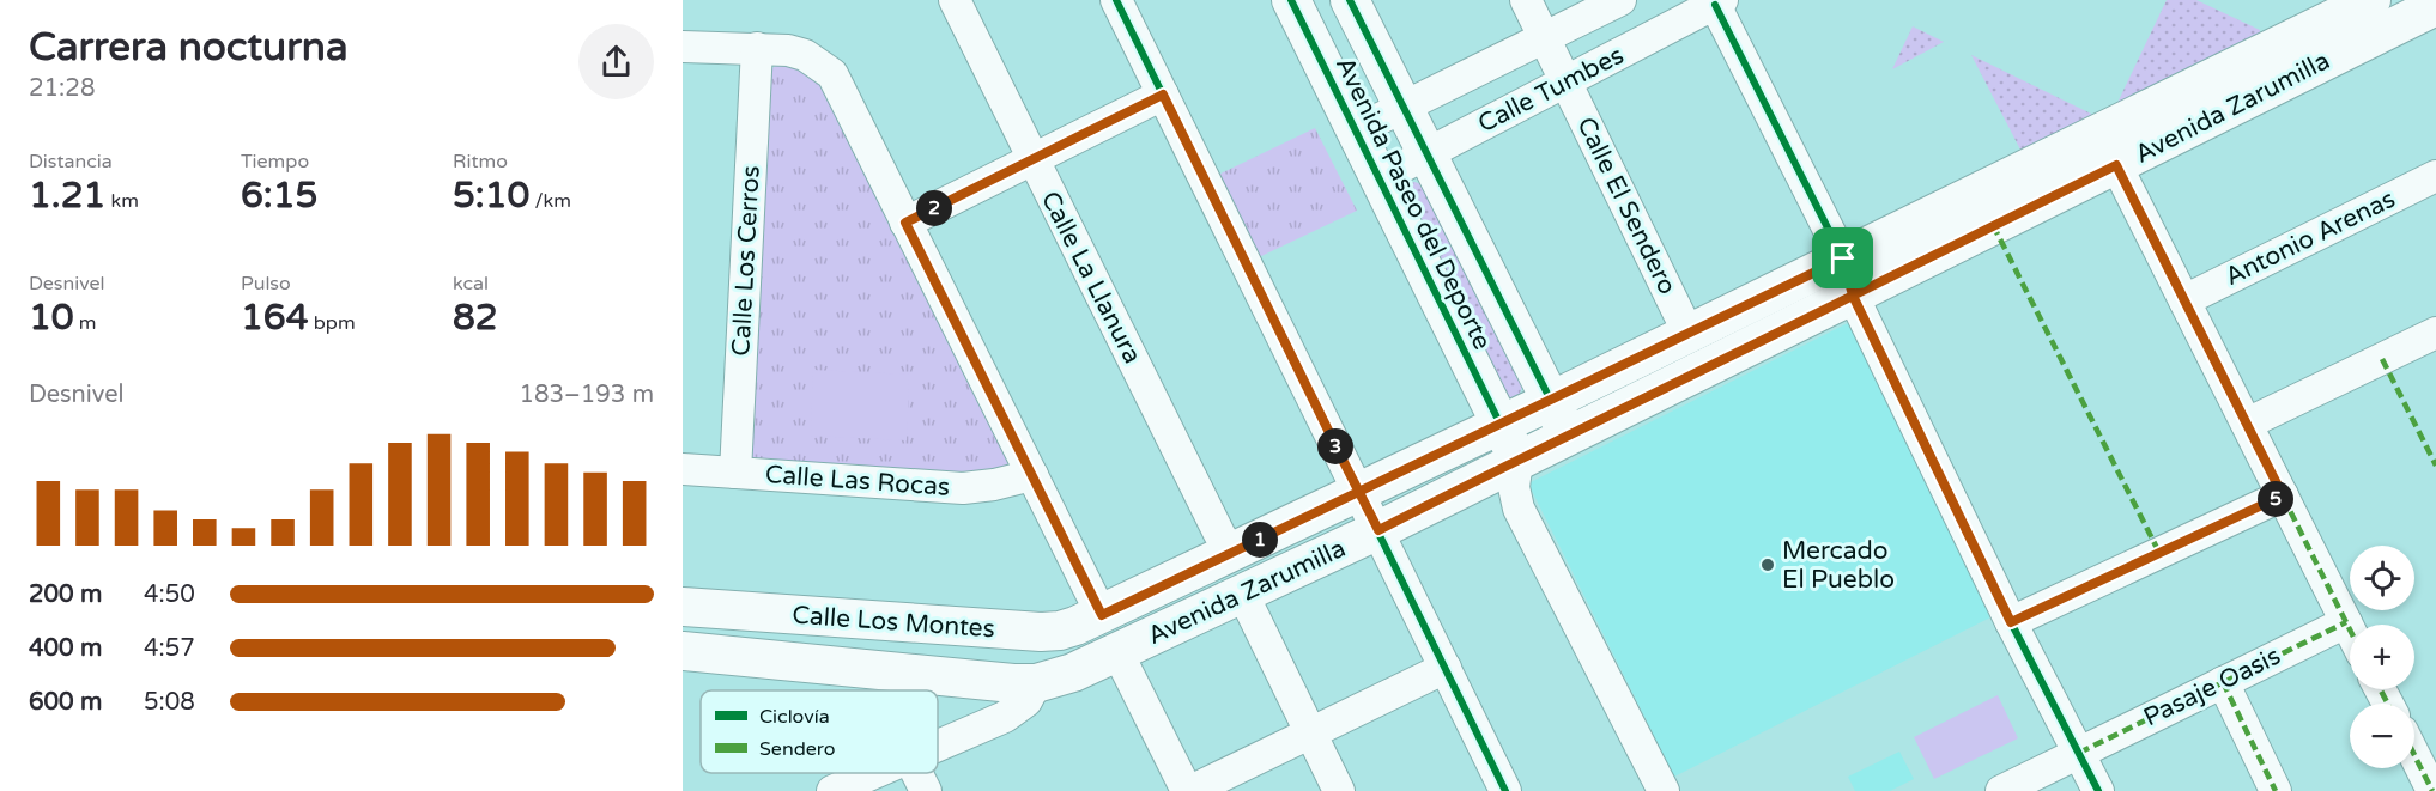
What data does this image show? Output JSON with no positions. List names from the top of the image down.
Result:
{
  "streets": {
    "main road": ["Avenida Zarumilla", "Avenida Paseo del Deporte", "Calle Los Montes"],
    "street": [
      "Calle Tumbes",
      "Calle El Sendero",
      "Antonio Arenas",
      "Calle Los Cerros",
      "Calle La Llanura",
      "Calle Las Rocas",
      "Pasaje Oasis"
    ]
  },
  "crossings": [
    ["Calle Tumbes", "Avenida Paseo del Deporte"],
    ["Calle Tumbes", "Calle El Sendero"],
    ["Avenida Zarumilla", "Avenida Paseo del Deporte"],
    ["Avenida Zarumilla", "Calle El Sendero"],
    ["Avenida Zarumilla", "Calle La Llanura"],
    ["Avenida Zarumilla", "Calle Los Montes"],
    ["Calle Los Cerros", "Calle Las Rocas"]
  ],
  "places": ["Mercado El Pueblo"],
  "legend": ["Ciclovía", "Sendero"],
  "page": {
    "heading": ["Carrera nocturna", "21:28"],
    "stats": [
      ["Distancia", "1.21 km"],
      ["Tiempo", "6:15"],
      ["Ritmo", "5:10 /km"],
      ["Desnivel", "10 m"],
      ["Pulso", "164 bpm"],
      ["kcal", "82"]
    ],
    "pins": [
      "2",
      "3",
      "5",
      "1"
    ],
    "chart": ["Desnivel", "183–193 m"],
    "map_buttons": ["+", "−"],
    "list": [
      {
        "name": "200 m",
        "note": "4:50"
      },
      {
        "name": "400 m",
        "note": "4:57"
      },
      {
        "name": "600 m",
        "note": "5:08"
      }
    ]
  }
}
